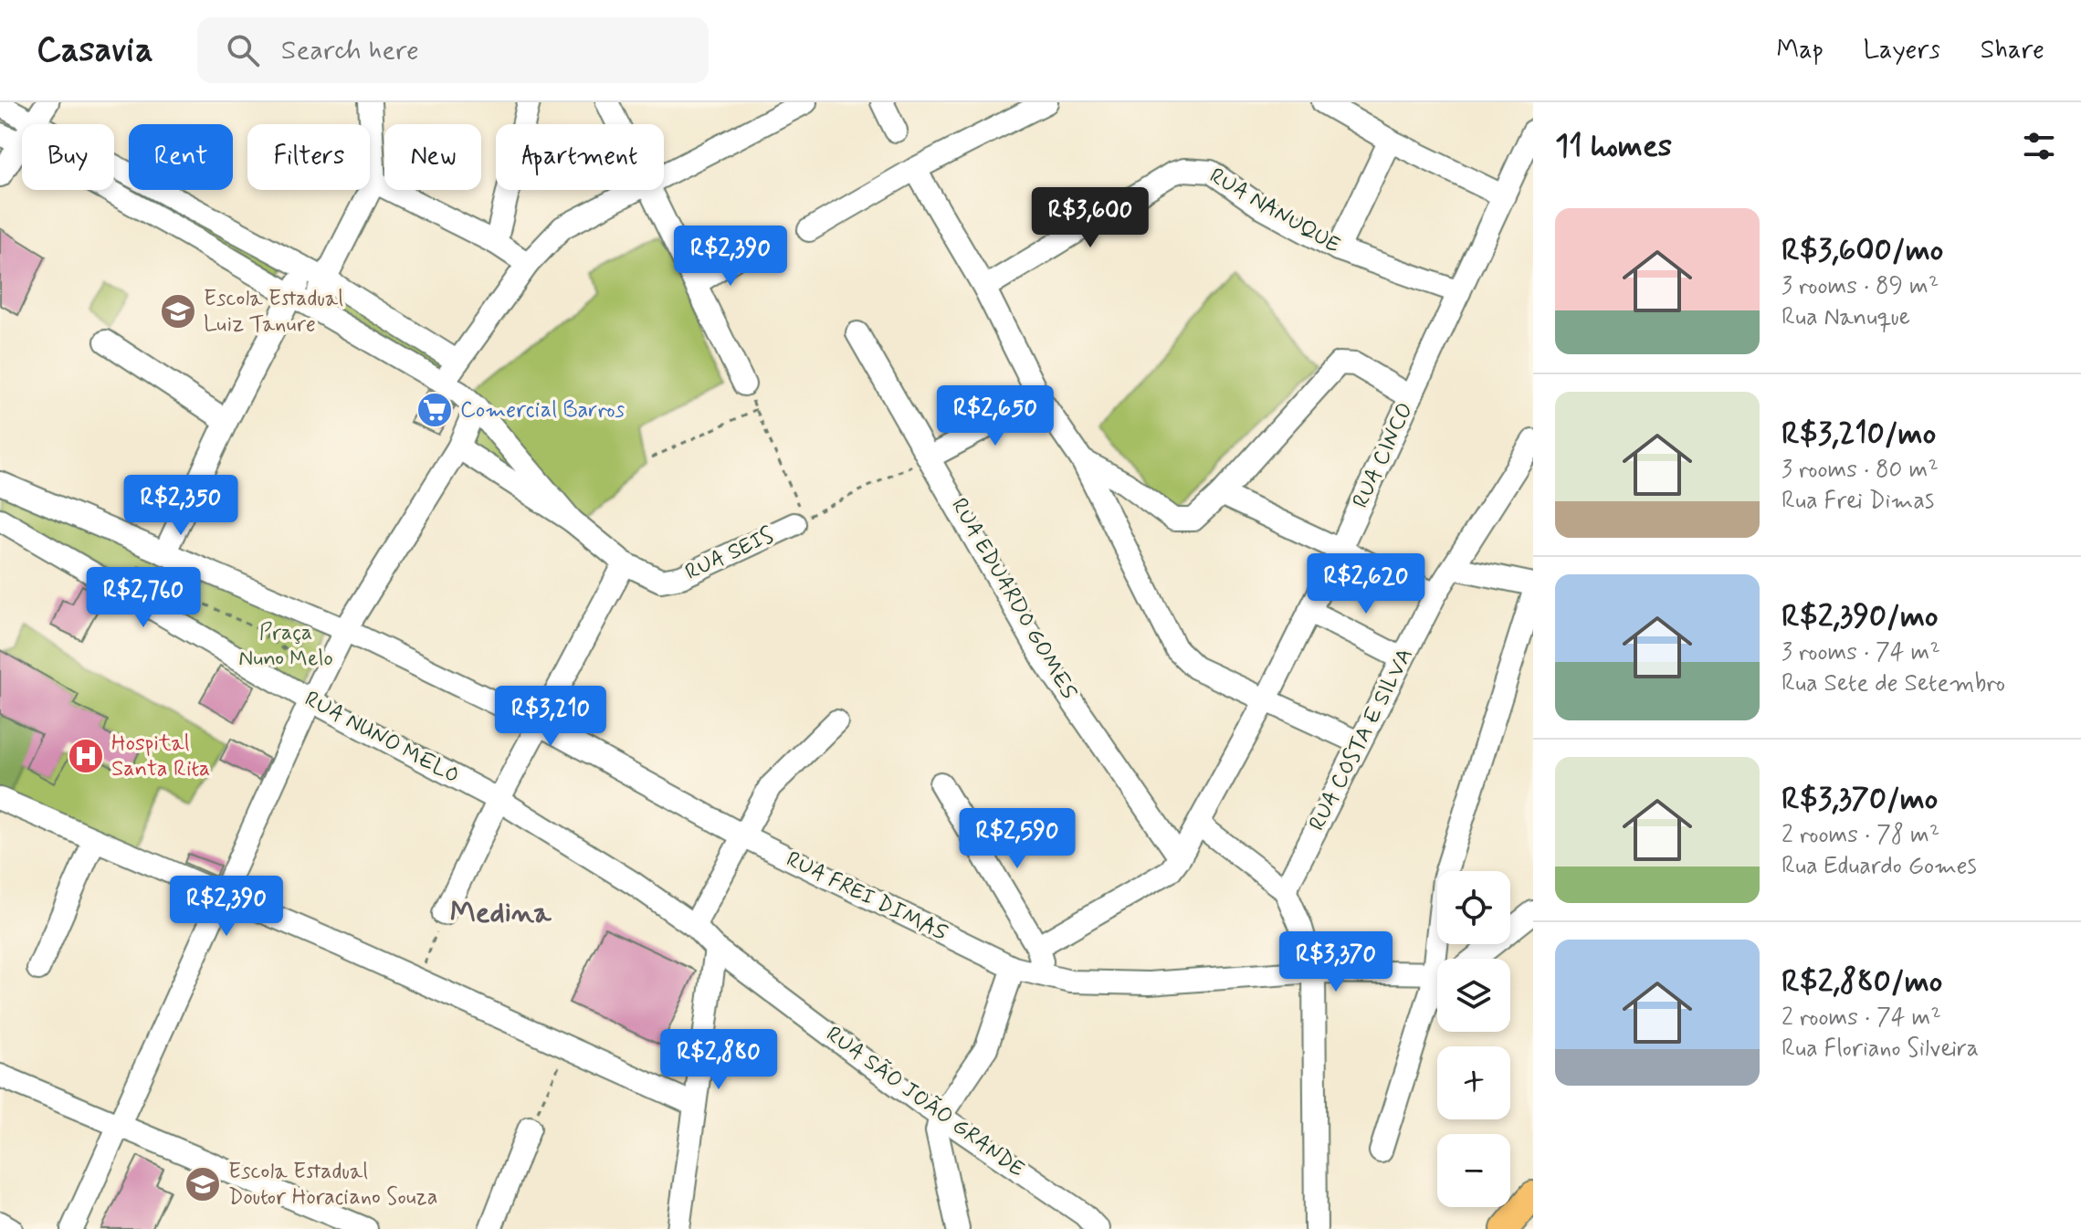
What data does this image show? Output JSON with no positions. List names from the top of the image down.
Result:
{
  "streets": {
    "street": [
      "RUA NANUQUE",
      "RUA CINCO",
      "RUA SEIS",
      "RUA EDUARDO GOMES",
      "RUA NUNO MELO",
      "RUA COSTA E SILVA",
      "RUA FREI DIMAS",
      "RUA SÃO JOÃO GRANDE"
    ]
  },
  "crossings": [
    ["RUA NANUQUE", "RUA CINCO"],
    ["RUA CINCO", "RUA EDUARDO GOMES"],
    ["RUA NUNO MELO", "RUA SÃO JOÃO GRANDE"]
  ],
  "districts": ["Medina"],
  "parks": ["Praça Nuno Melo"],
  "places": {
    "school or university": ["Escola Estadual Luiz Tanure", "Escola Estadual Doutor Horaciano Souza"],
    "supermarket": ["Comercial Barros"],
    "hospital": ["Hospital Santa Rita"]
  },
  "page": {
    "header": "Casavia",
    "search": "Search here",
    "nav": ["Map", "Layers", "Share"],
    "heading": "11 homes",
    "chip": [
      "Buy",
      "Rent",
      "Filters",
      "New",
      "Apartment"
    ],
    "price": [
      "R$3,600",
      "R$2,390",
      "R$2,650",
      "R$2,350",
      "R$2,620",
      "R$2,760",
      "R$3,210",
      "R$2,590",
      "R$2,390",
      "R$3,370",
      "R$2,880"
    ],
    "list": [
      {
        "name": "R$3,600/mo",
        "note": "3 rooms · 89 m² · Rua Nanuque"
      },
      {
        "name": "R$3,210/mo",
        "note": "3 rooms · 80 m² · Rua Frei Dimas"
      },
      {
        "name": "R$2,390/mo",
        "note": "3 rooms · 74 m² · Rua Sete de Setembro"
      },
      {
        "name": "R$3,370/mo",
        "note": "2 rooms · 78 m² · Rua Eduardo Gomes"
      },
      {
        "name": "R$2,880/mo",
        "note": "2 rooms · 74 m² · Rua Floriano Silveira"
      }
    ],
    "map_buttons": ["+", "−"]
  }
}
